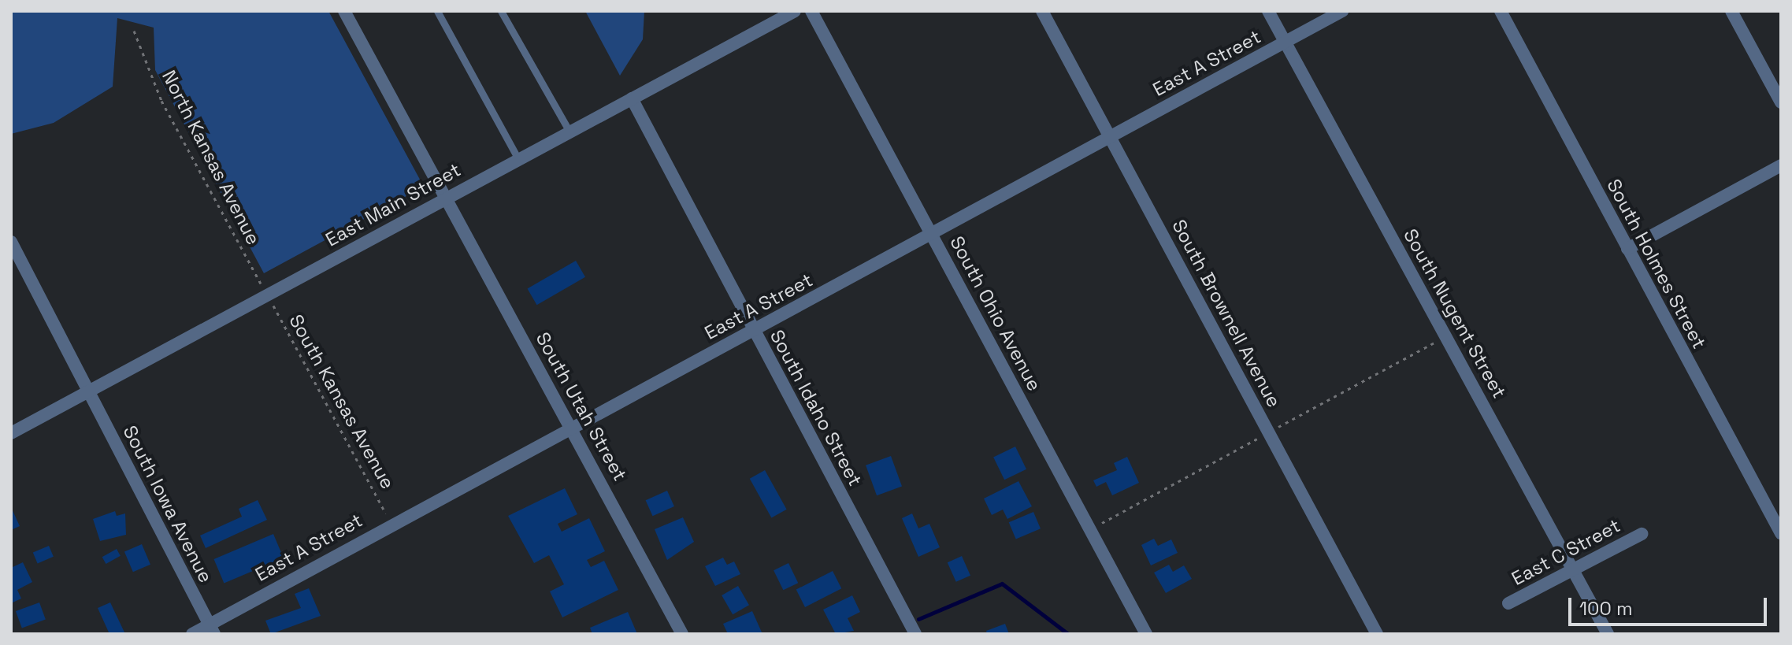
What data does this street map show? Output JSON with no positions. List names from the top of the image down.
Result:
{
  "streets": {
    "street": [
      "East A Street",
      "East Main Street",
      "South Holmes Street",
      "South Ohio Avenue",
      "South Brownell Avenue",
      "South Nugent Street",
      "South Utah Street",
      "South Idaho Street",
      "South Iowa Avenue",
      "East C Street"
    ],
    "path": ["North Kansas Avenue", "South Kansas Avenue"]
  },
  "crossings": [
    ["East A Street", "South Ohio Avenue"],
    ["East A Street", "South Brownell Avenue"],
    ["East A Street", "South Nugent Street"],
    ["East A Street", "South Kansas Avenue"],
    ["East A Street", "South Utah Street"],
    ["East A Street", "South Idaho Street"],
    ["East A Street", "South Iowa Avenue"],
    ["North Kansas Avenue", "East Main Street"],
    ["North Kansas Avenue", "South Kansas Avenue"],
    ["East Main Street", "South Kansas Avenue"],
    ["East Main Street", "South Utah Street"],
    ["East Main Street", "South Idaho Street"],
    ["East Main Street", "South Iowa Avenue"],
    ["South Nugent Street", "East C Street"]
  ],
  "scale_bar": "100 m"
}
